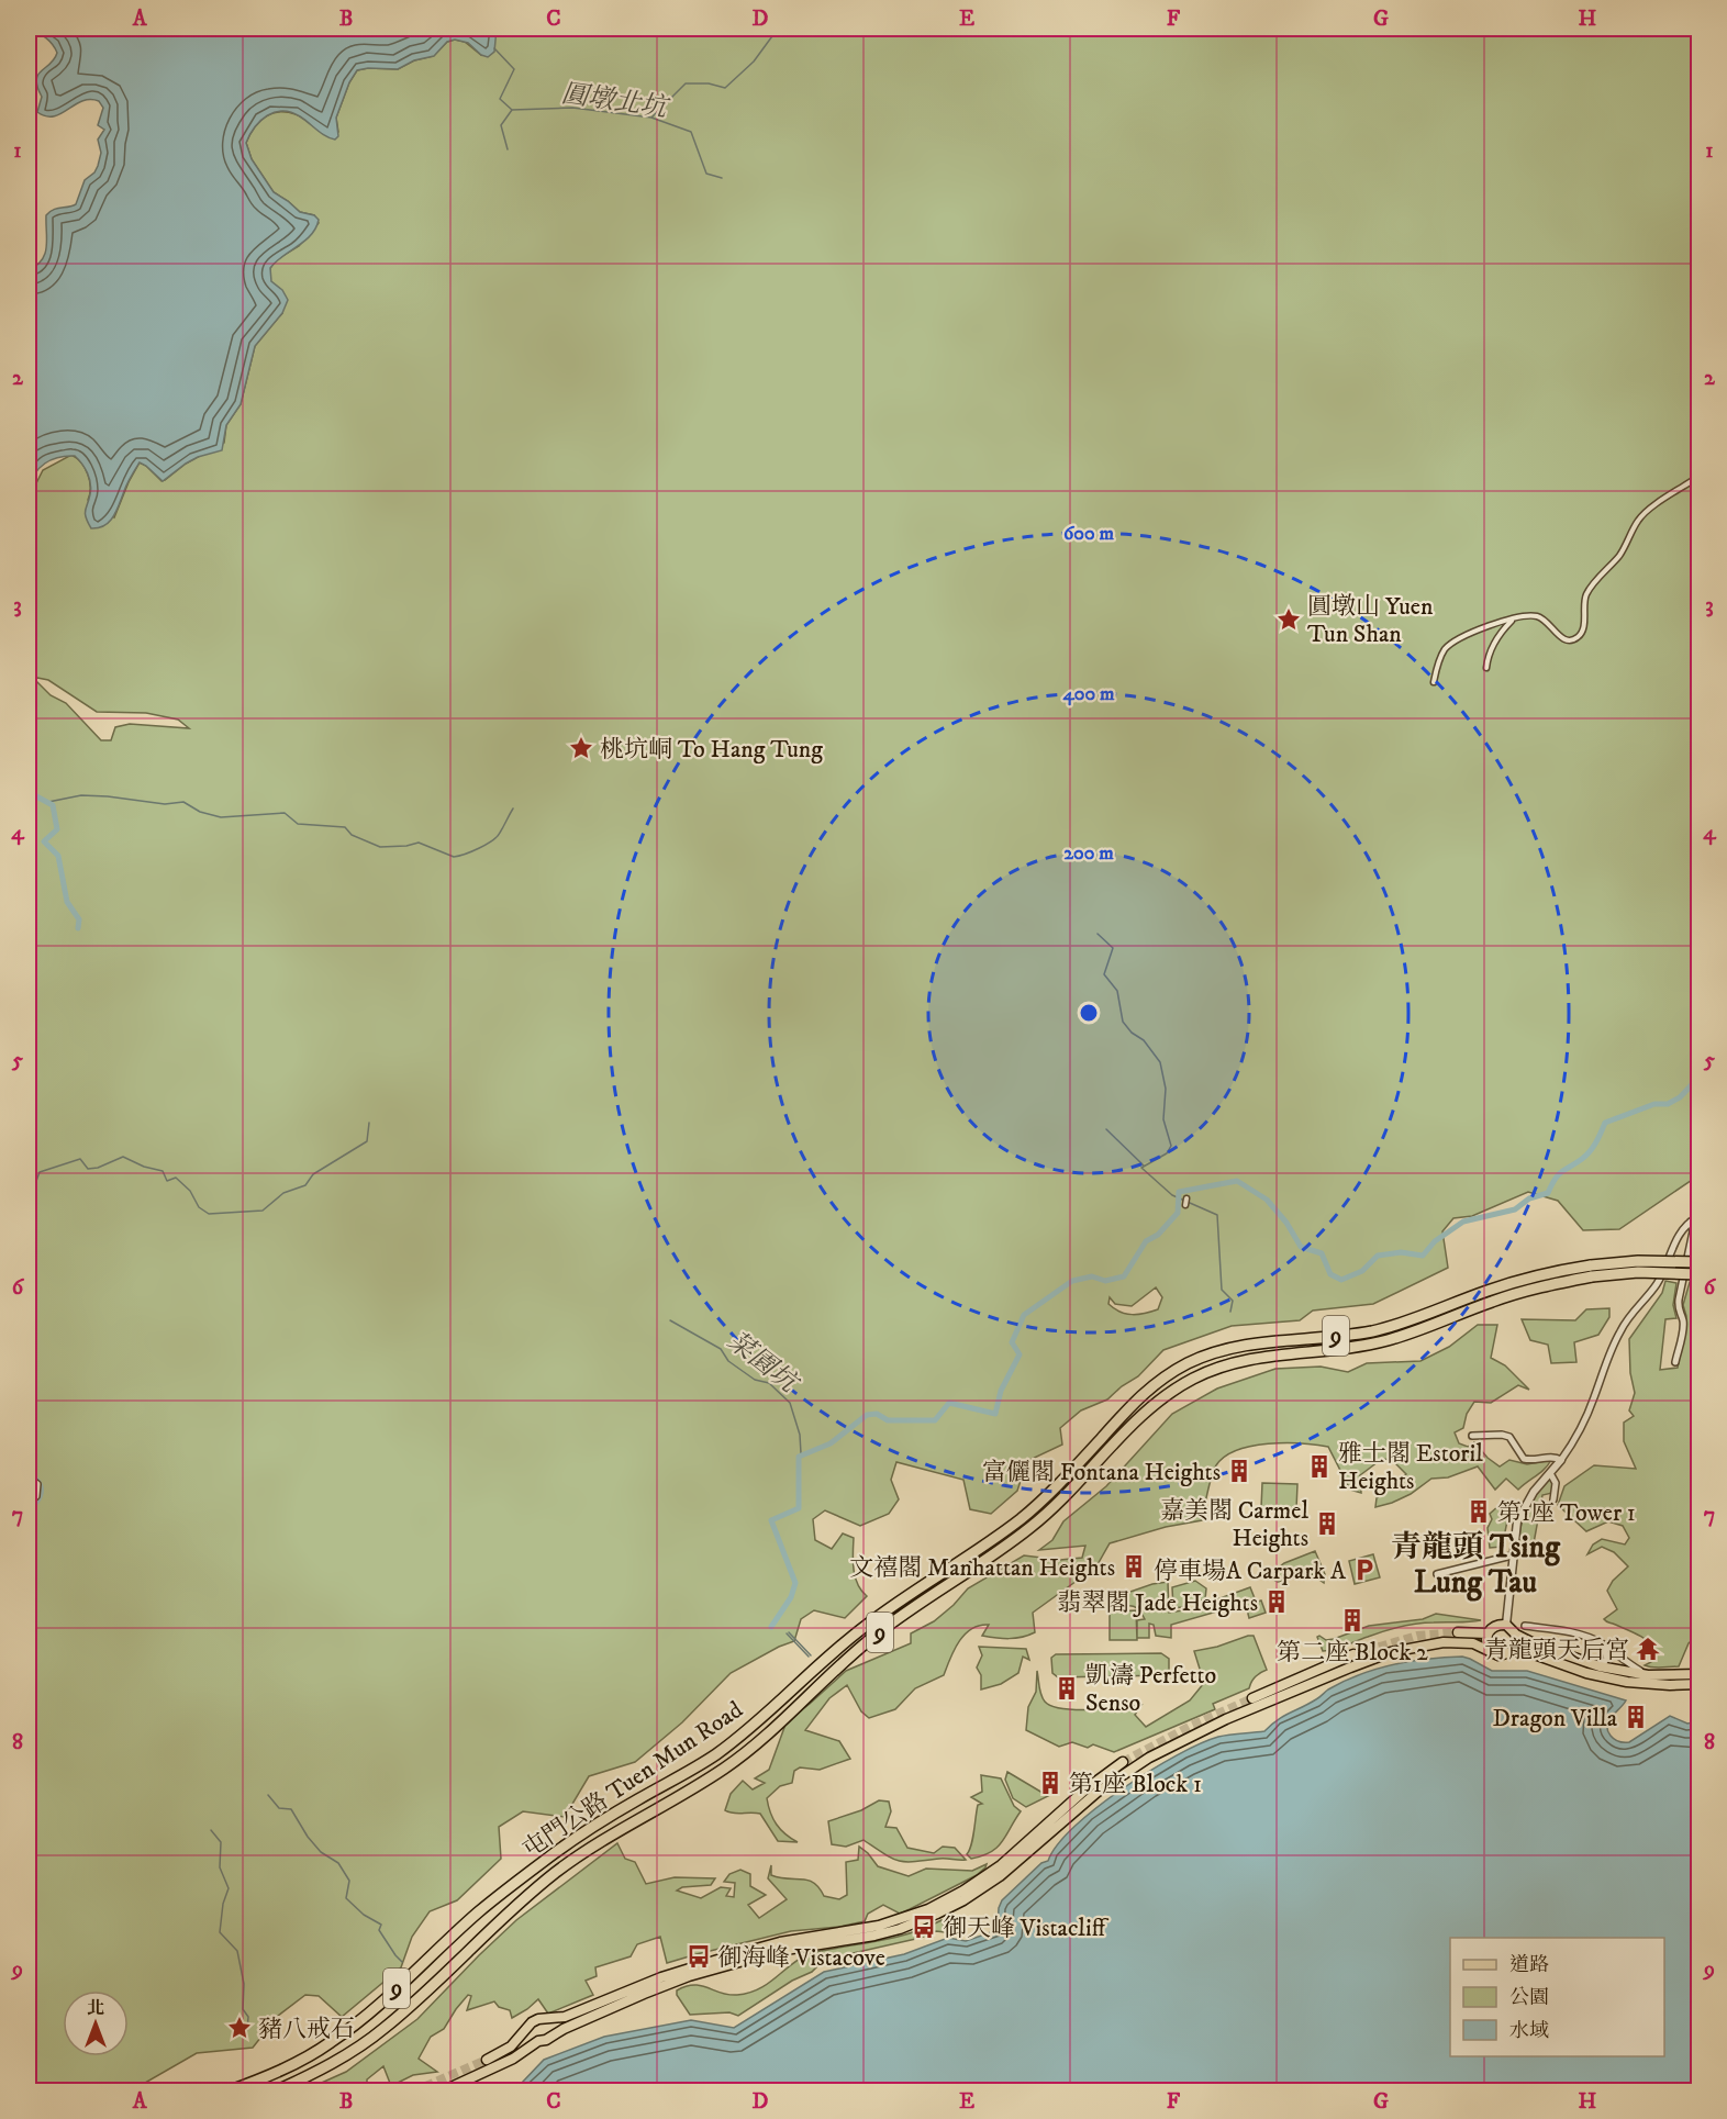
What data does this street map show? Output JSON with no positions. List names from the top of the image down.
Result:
{
  "streets": {
    "highway": ["9", "屯門公路 Tuen Mun Road"]
  },
  "districts": ["青龍頭 Tsing Lung Tau"],
  "water": ["圓墩北坑", "菜園坑"],
  "places": {
    "place": ["圓墩山 Yuen Tun Shan", "桃坑峒 To Hang Tung", "豬八戒石"],
    "building": [
      "雅士閣 Estoril Heights",
      "富儷閣 Fontana Heights",
      "第1座 Tower 1",
      "嘉美閣 Carmel Heights",
      "文禧閣 Manhattan Heights",
      "翡翠閣 Jade Heights",
      "第二座 Block 2",
      "凱濤 Perfetto Senso",
      "Dragon Villa",
      "第1座 Block 1"
    ],
    "parking": ["停車場A Carpark A"],
    "temple": ["青龍頭天后宮"],
    "bus stop": ["御天峰 Vistacliff", "御海峰 Vistacove"]
  },
  "legend": ["道路", "公園", "水域"],
  "north": "top",
  "grid": {
    "columns": [
      "A",
      "B",
      "C",
      "D",
      "E",
      "F",
      "G",
      "H"
    ],
    "rows": [
      "1",
      "2",
      "3",
      "4",
      "5",
      "6",
      "7",
      "8",
      "9"
    ]
  },
  "rings": ["600 m", "400 m", "200 m"]
}
